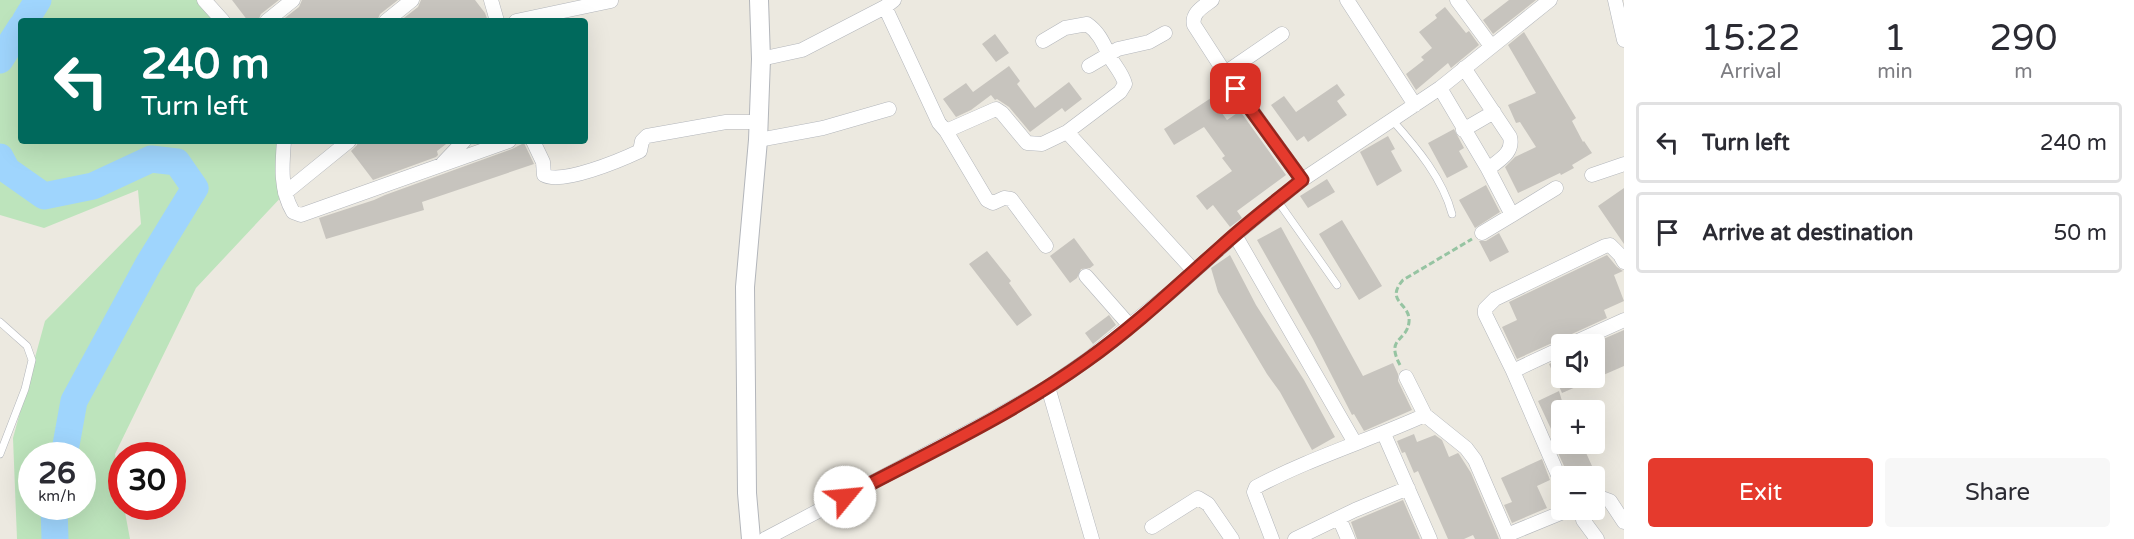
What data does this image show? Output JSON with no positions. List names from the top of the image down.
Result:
{
  "page": {
    "eta": [
      "15:22",
      "Arrival",
      "1",
      "min",
      "290",
      "m"
    ],
    "turn": ["240 m", "Turn left"],
    "list": [
      {
        "name": "Turn left",
        "value": "240 m"
      },
      {
        "name": "Arrive at destination",
        "value": "50 m"
      }
    ],
    "map_buttons": ["+", "−"],
    "speed": "26 km/h",
    "limit": "30",
    "buttons": ["Exit", "Share"]
  }
}
